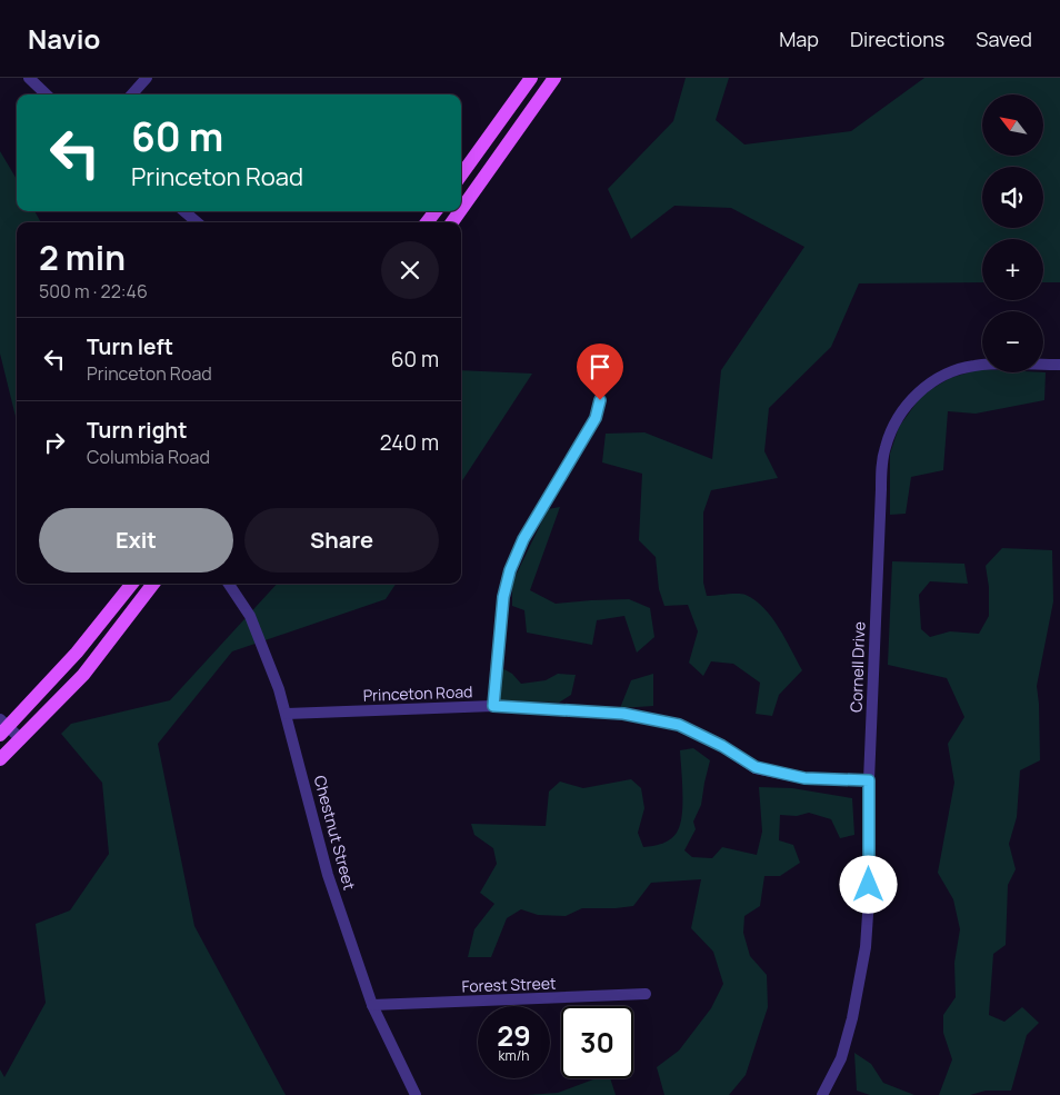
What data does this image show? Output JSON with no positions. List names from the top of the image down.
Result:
{
  "streets": {
    "street": [
      "Cornell Drive",
      "Princeton Road",
      "Chestnut Street",
      "Forest Street"
    ]
  },
  "crossings": [
    ["Cornell Drive", "Princeton Road"],
    ["Princeton Road", "Chestnut Street"],
    ["Chestnut Street", "Forest Street"]
  ],
  "north": "top left",
  "page": {
    "header": "Navio",
    "nav": ["Map", "Directions", "Saved"],
    "map_buttons": ["+", "−"],
    "turn": ["60 m", "Princeton Road"],
    "heading": ["2 min", "500 m · 22:46"],
    "list": [
      {
        "name": "Turn left",
        "note": "Princeton Road",
        "value": "60 m"
      },
      {
        "name": "Turn right",
        "note": "Columbia Road",
        "value": "240 m"
      }
    ],
    "buttons": ["Exit", "Share"],
    "speed": "29 km/h",
    "limit": "30"
  }
}
